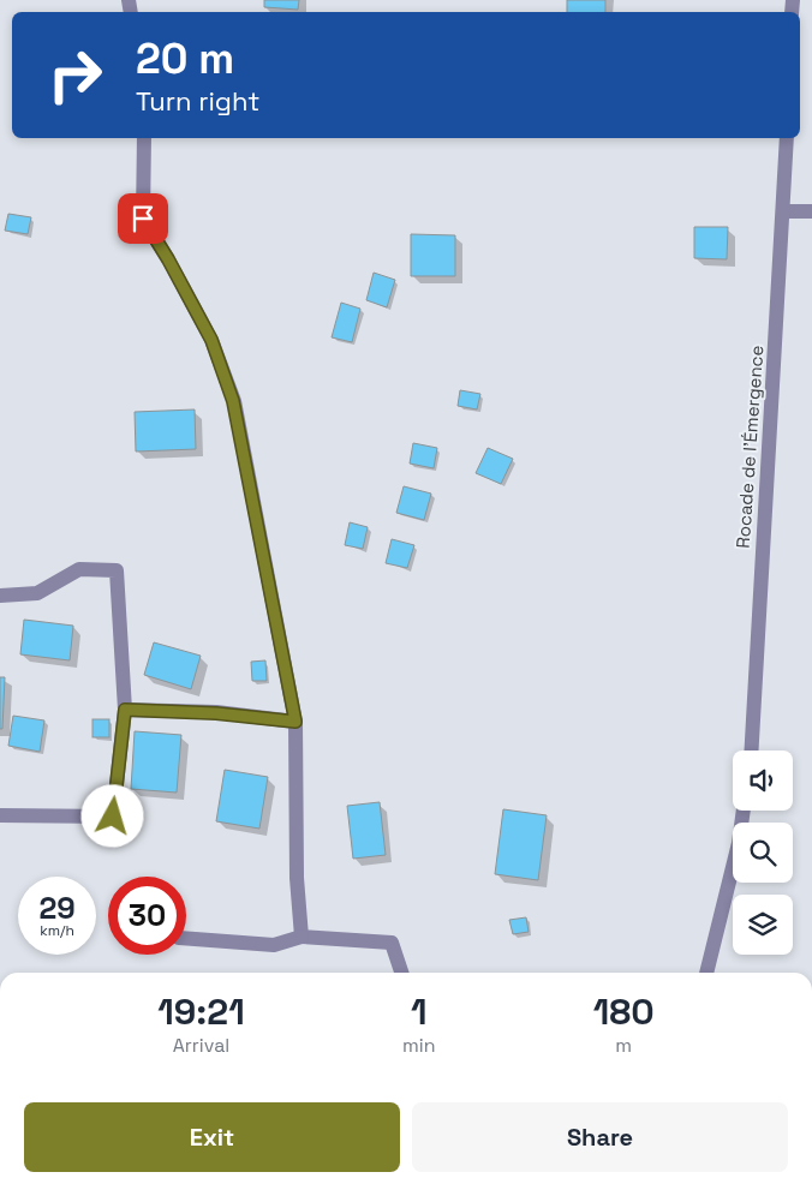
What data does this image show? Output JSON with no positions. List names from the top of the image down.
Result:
{
  "streets": {
    "street": ["Rocade de l'Émergence"]
  },
  "page": {
    "turn": ["20 m", "Turn right"],
    "speed": "29 km/h",
    "limit": "30",
    "eta": [
      "19:21",
      "Arrival",
      "1",
      "min",
      "180",
      "m"
    ],
    "buttons": ["Exit", "Share"]
  }
}
